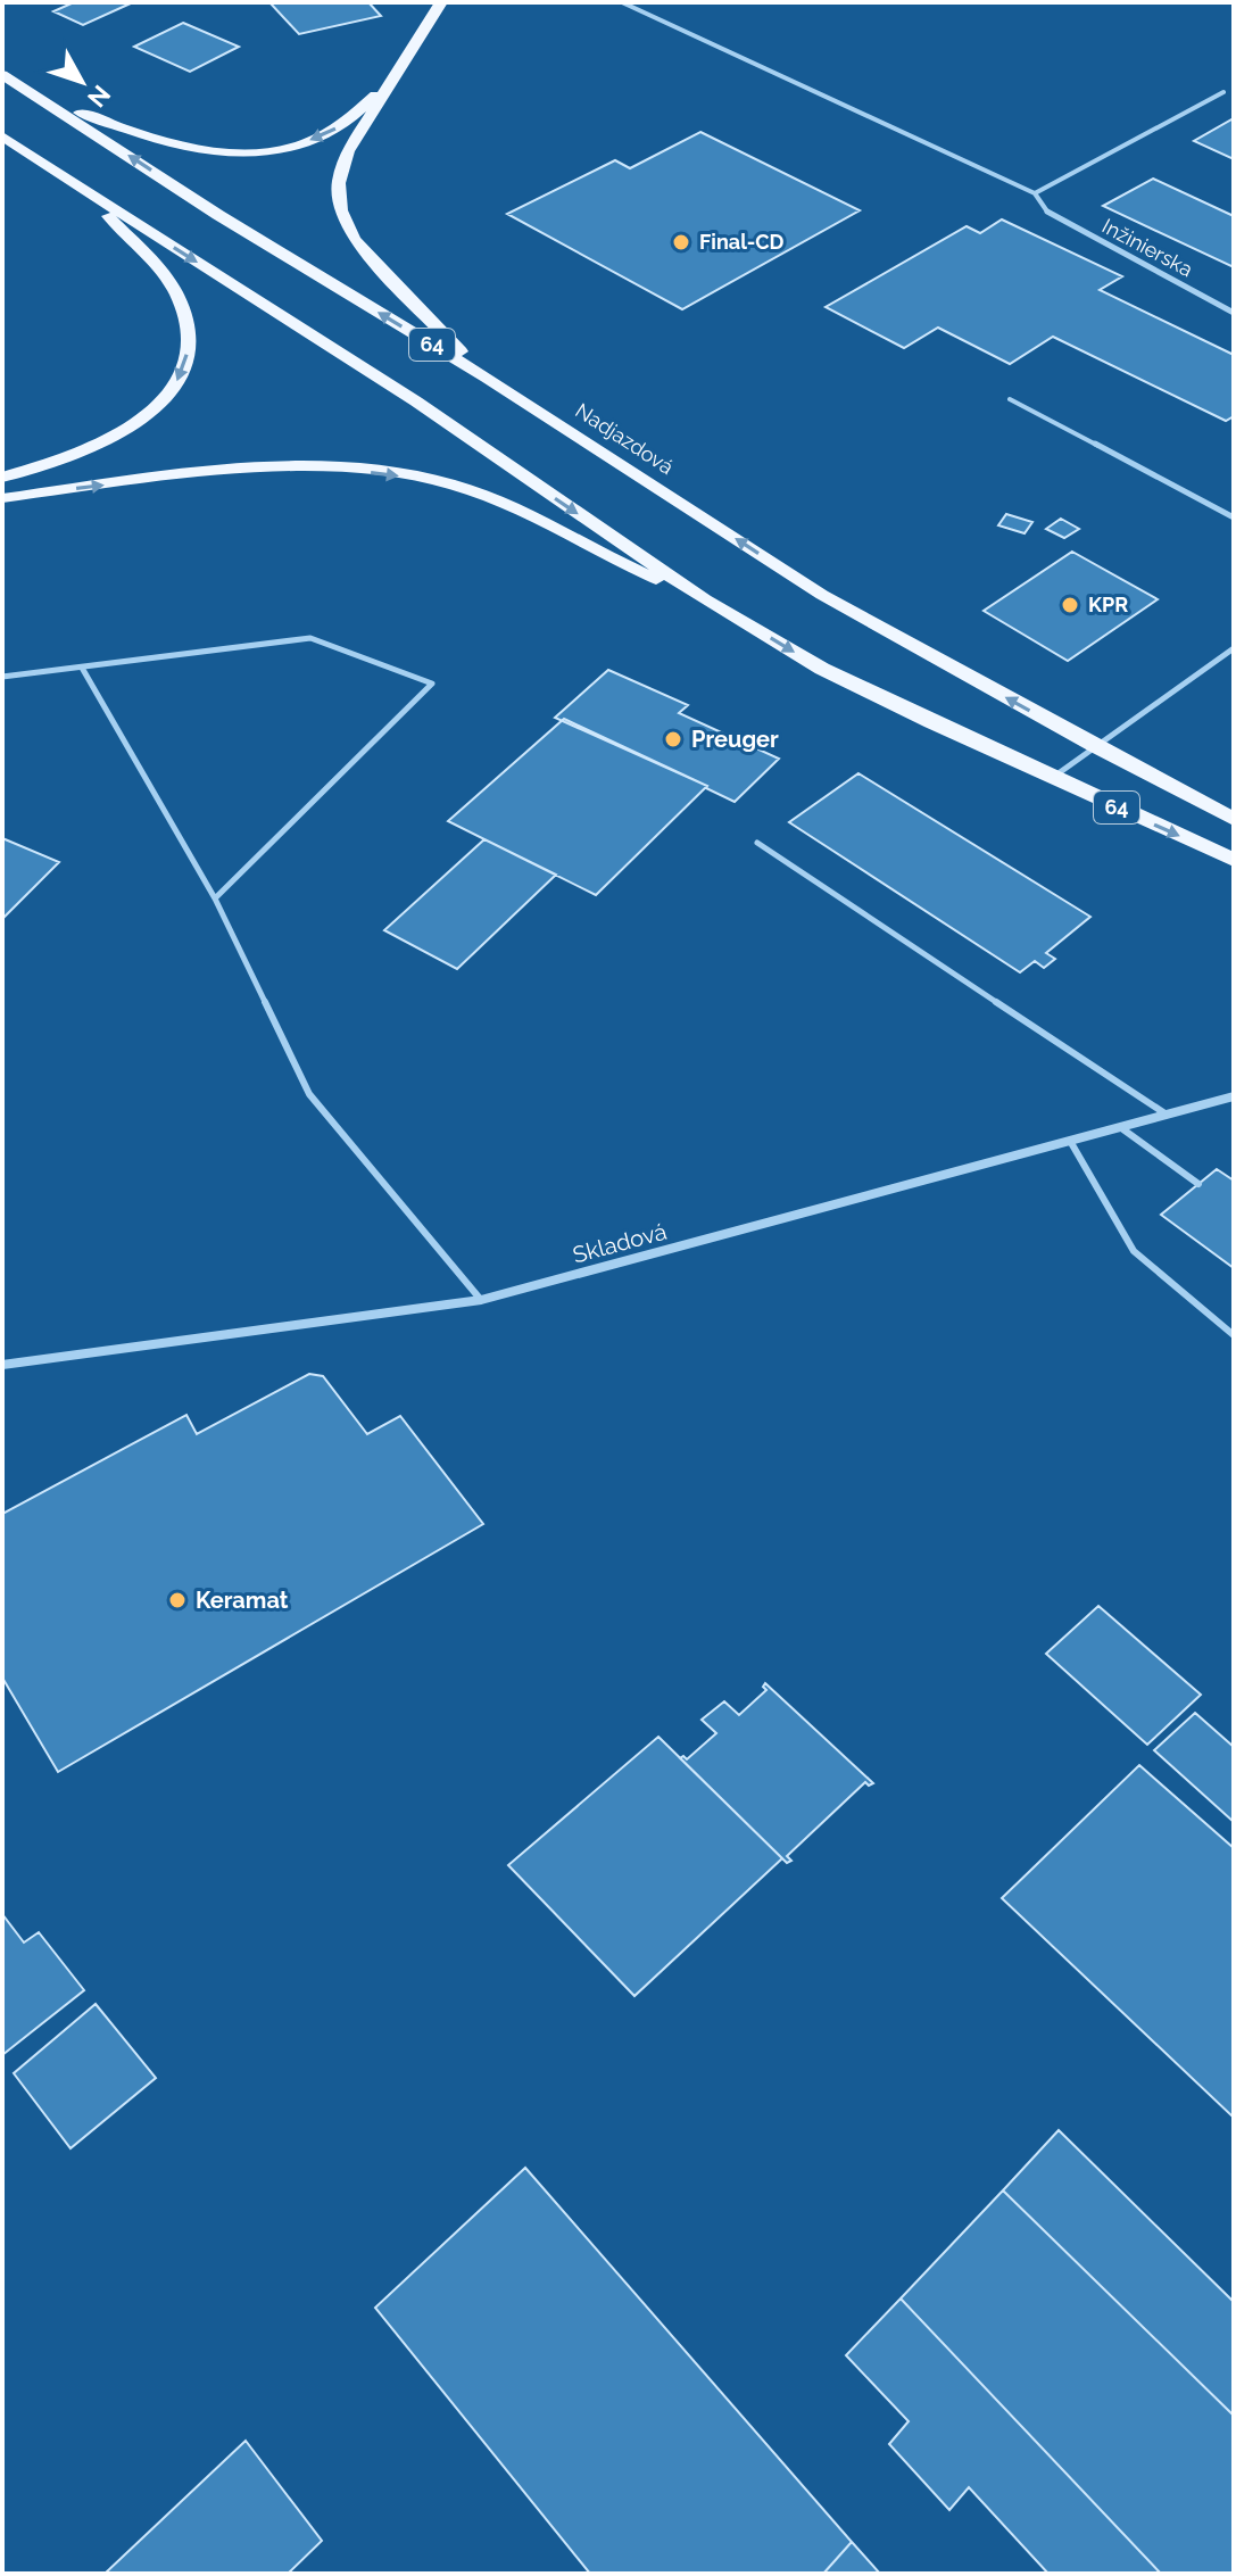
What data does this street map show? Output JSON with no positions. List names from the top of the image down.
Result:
{
  "streets": {
    "main road": ["64", "Nadjazdová"],
    "street": ["Inžinierska", "Skladová"]
  },
  "places": [
    "Final-CD",
    "KPR",
    "Preuger",
    "Keramat"
  ],
  "north": "bottom right"
}
